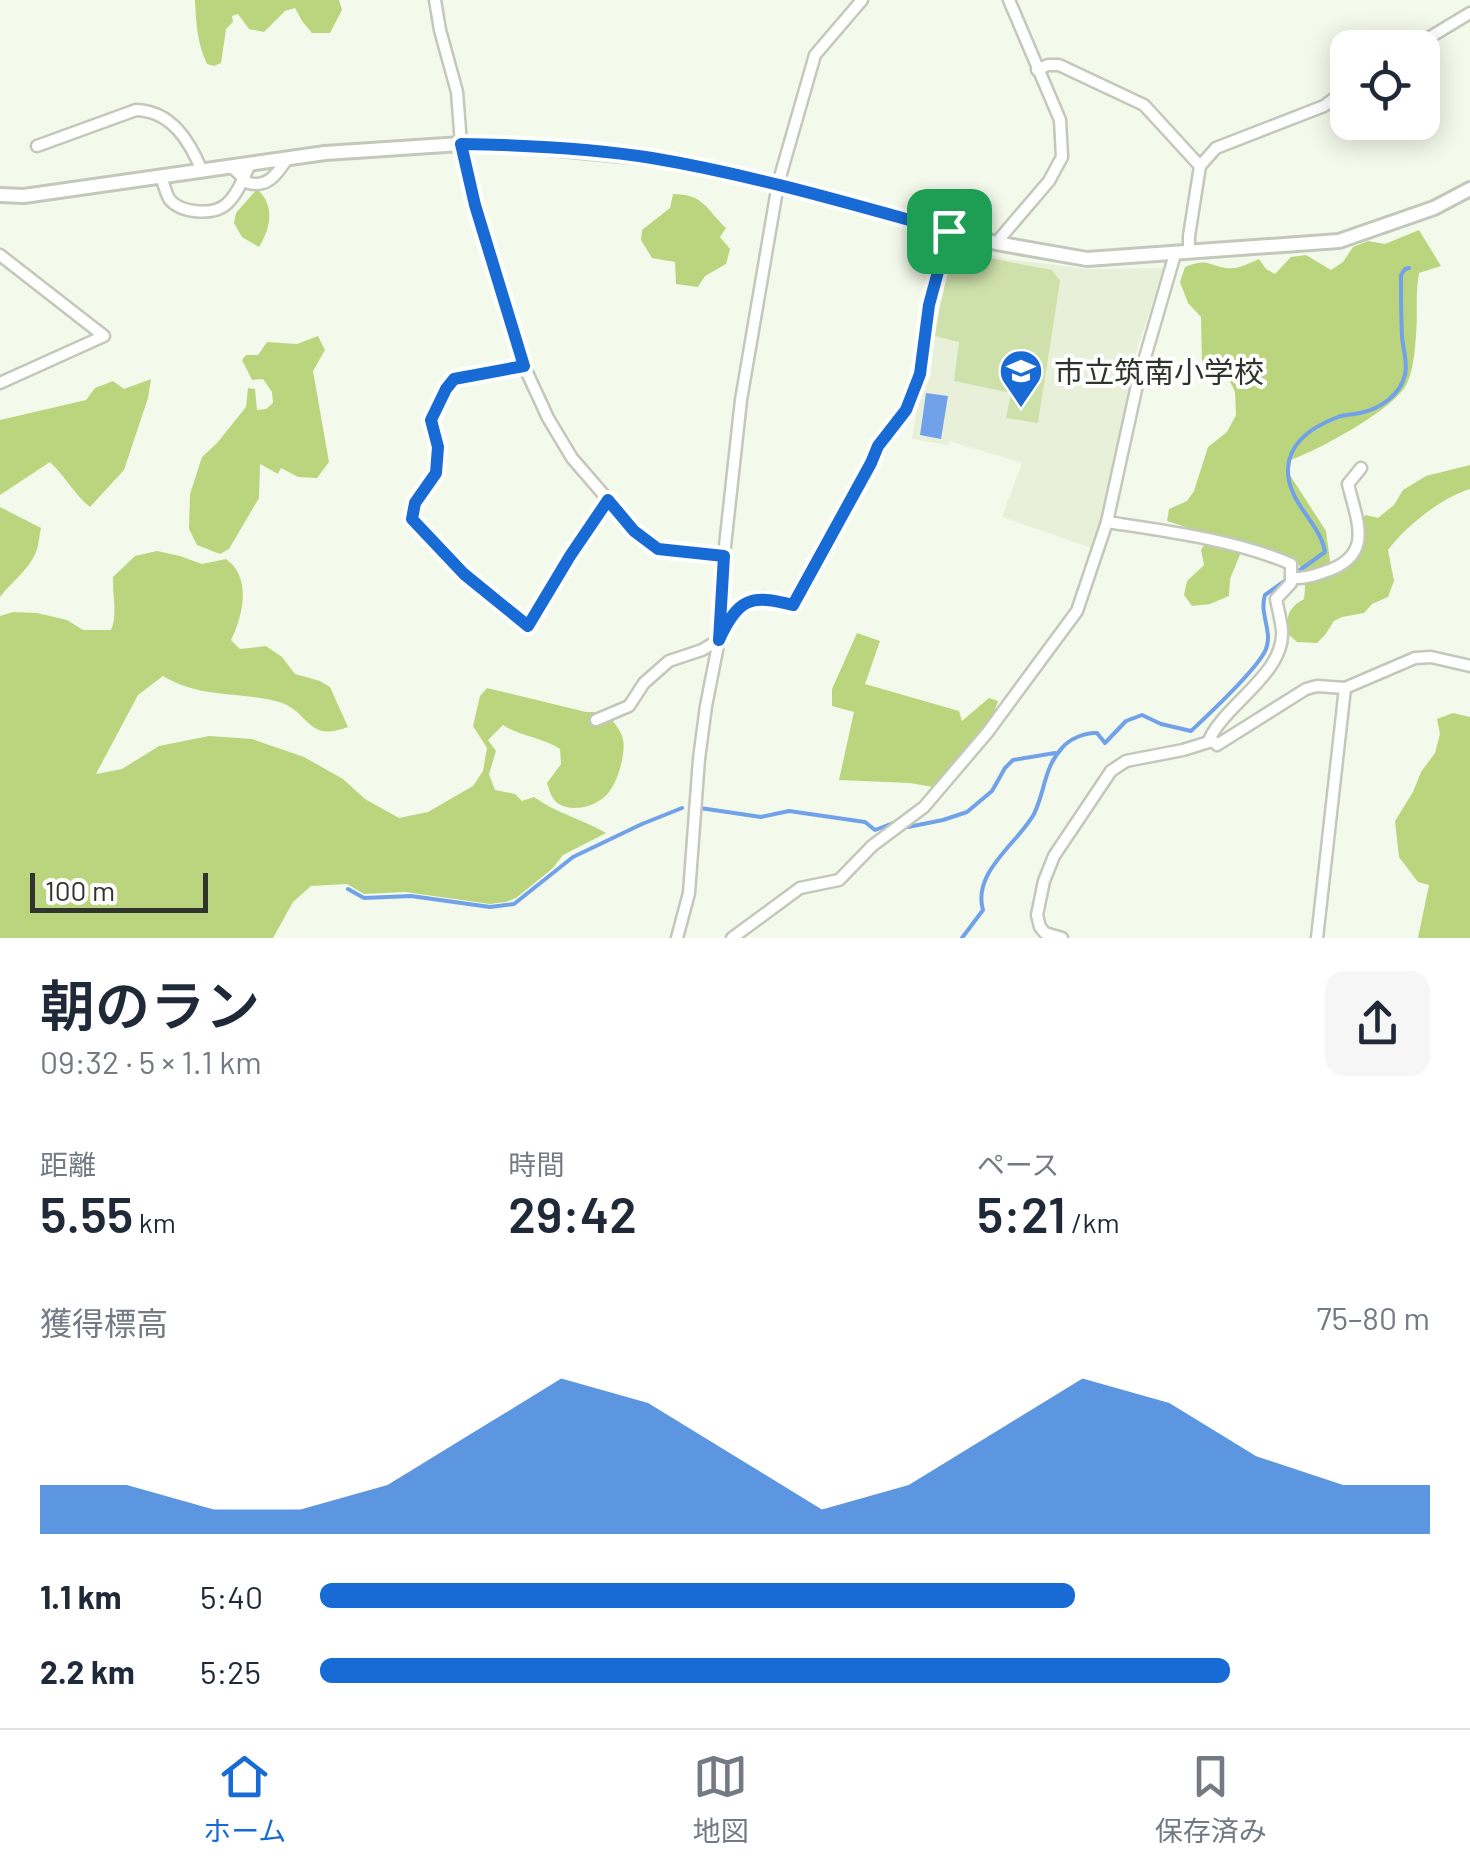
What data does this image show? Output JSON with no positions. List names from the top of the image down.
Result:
{
  "places": {
    "school or university": ["市立筑南小学校"]
  },
  "scale_bar": "100 m",
  "page": {
    "scale": "100 m",
    "heading": ["朝のラン", "09:32 · 5 × 1.1 km"],
    "stats": [
      ["距離", "5.55 km"],
      ["時間", "29:42"],
      ["ペース", "5:21 /km"]
    ],
    "chart": ["獲得標高", "75–80 m"],
    "list": [
      {
        "name": "1.1 km",
        "note": "5:40"
      },
      {
        "name": "2.2 km",
        "note": "5:25"
      }
    ],
    "tabs": ["ホーム", "地図", "保存済み"]
  }
}
